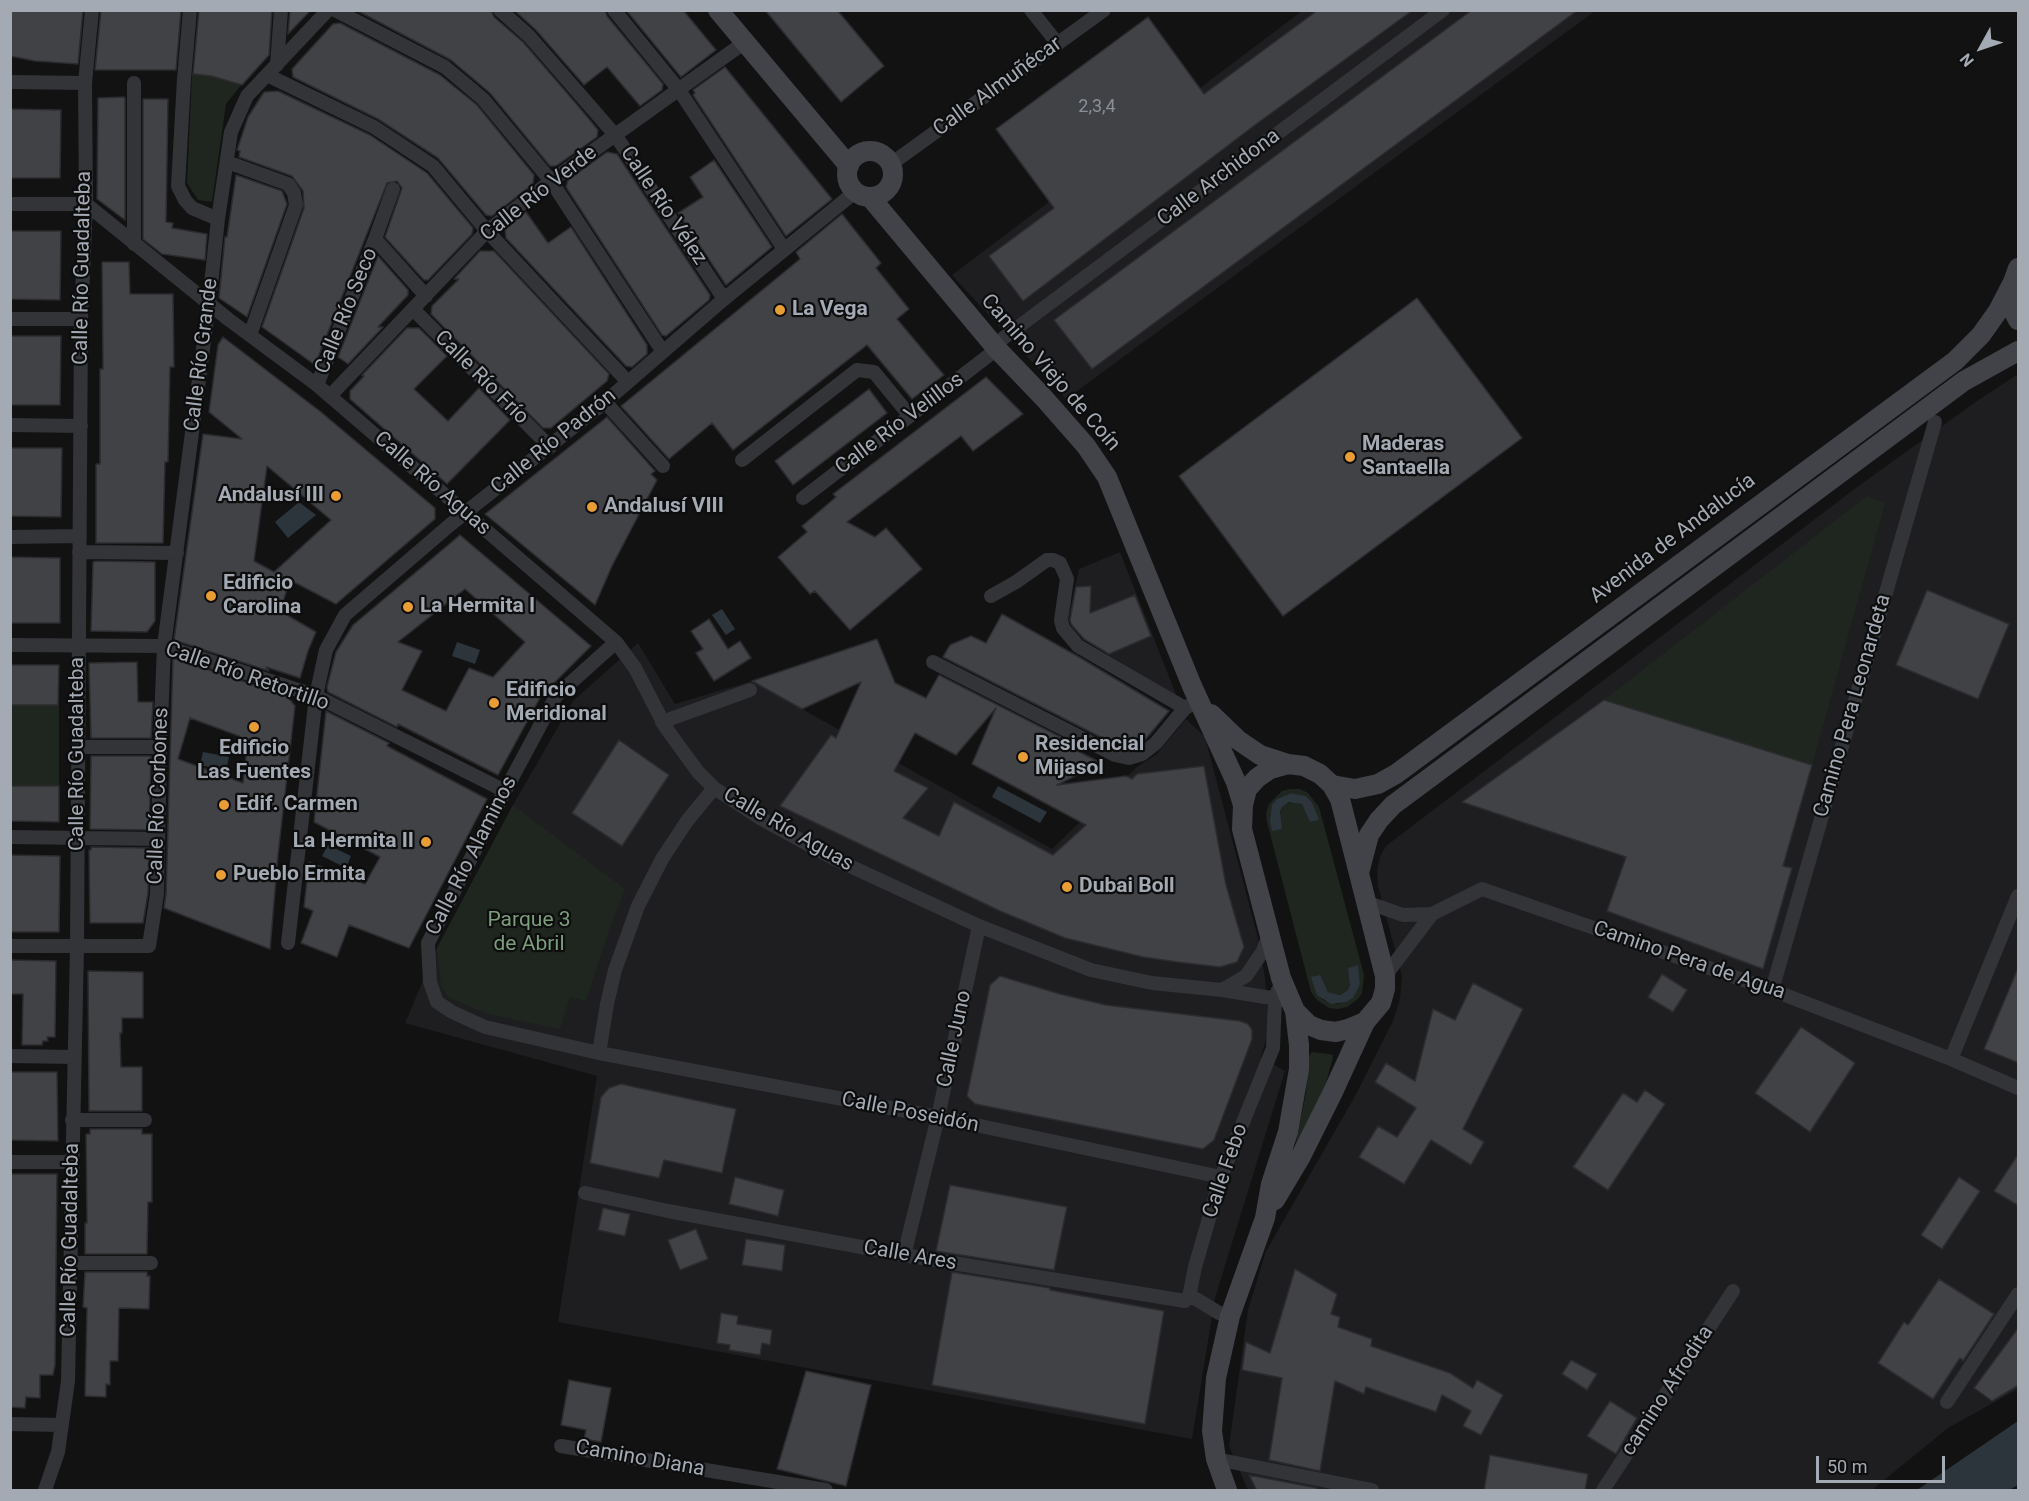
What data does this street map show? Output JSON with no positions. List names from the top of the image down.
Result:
{
  "streets": {
    "street": [
      "Calle Almuñécar",
      "Calle Archidona",
      "Calle Río Verde",
      "Calle Río Vélez",
      "Calle Río Guadalteba",
      "Calle Río Seco",
      "Calle Río Grande",
      "Camino Viejo de Coín",
      "Calle Río Frío",
      "Calle Río Velillos",
      "Calle Río Padrón",
      "Calle Río Aguas",
      "Avenida de Andalucía",
      "Calle Río Retortillo",
      "Camino Pera Leonardeta",
      "Calle Río Corbones",
      "Calle Río Alaminos",
      "Camino Pera de Agua",
      "Calle Juno",
      "Calle Poseidón",
      "Calle Febo",
      "Calle Ares",
      "camino Afrodita",
      "Camino Diana"
    ]
  },
  "crossings": [
    ["Calle Almuñécar", "Camino Viejo de Coín"],
    ["Calle Almuñécar", "Calle Río Padrón"],
    ["Calle Archidona", "Camino Viejo de Coín"],
    ["Calle Archidona", "Calle Río Velillos"],
    ["Calle Río Verde", "Calle Río Vélez"],
    ["Calle Río Verde", "Calle Río Seco"],
    ["Calle Río Verde", "Calle Río Frío"],
    ["Calle Río Verde", "Calle Río Aguas"],
    ["Calle Río Vélez", "Calle Río Padrón"],
    ["Calle Río Guadalteba", "Calle Río Aguas"],
    ["Calle Río Guadalteba", "Calle Río Retortillo"],
    ["Calle Río Guadalteba", "Calle Río Corbones"],
    ["Calle Río Seco", "Calle Río Aguas"],
    ["Calle Río Grande", "Calle Río Aguas"],
    ["Calle Río Grande", "Calle Río Retortillo"],
    ["Calle Río Grande", "Calle Río Corbones"],
    ["Camino Viejo de Coín", "Calle Río Velillos"],
    ["Camino Viejo de Coín", "Calle Río Padrón"],
    ["Camino Viejo de Coín", "Avenida de Andalucía"],
    ["Calle Río Frío", "Calle Río Padrón"],
    ["Calle Río Padrón", "Calle Río Aguas"],
    ["Calle Río Padrón", "Calle Río Retortillo"],
    ["Calle Río Aguas", "Calle Río Alaminos"],
    ["Calle Río Aguas", "Calle Juno"],
    ["Calle Río Aguas", "Calle Febo"],
    ["Calle Río Retortillo", "Calle Río Corbones"],
    ["Calle Río Retortillo", "Calle Río Alaminos"],
    ["Camino Pera Leonardeta", "Camino Pera de Agua"],
    ["Calle Río Alaminos", "Calle Poseidón"],
    ["Calle Juno", "Calle Poseidón"],
    ["Calle Juno", "Calle Ares"],
    ["Calle Poseidón", "Calle Febo"],
    ["Calle Febo", "Calle Ares"]
  ],
  "parks": ["Parque 3 de Abril"],
  "places": [
    "La Vega",
    "Maderas Santaella",
    "Andalusí III",
    "Andalusí VIII",
    "Edificio Carolina",
    "La Hermita I",
    "Edificio Meridional",
    "Edificio Las Fuentes",
    "Residencial Mijasol",
    "Edif. Carmen",
    "La Hermita II",
    "Pueblo Ermita",
    "Dubai Boll"
  ],
  "house_numbers": ["2,3,4"],
  "scale_bar": "50 m",
  "north": "bottom left"
}
